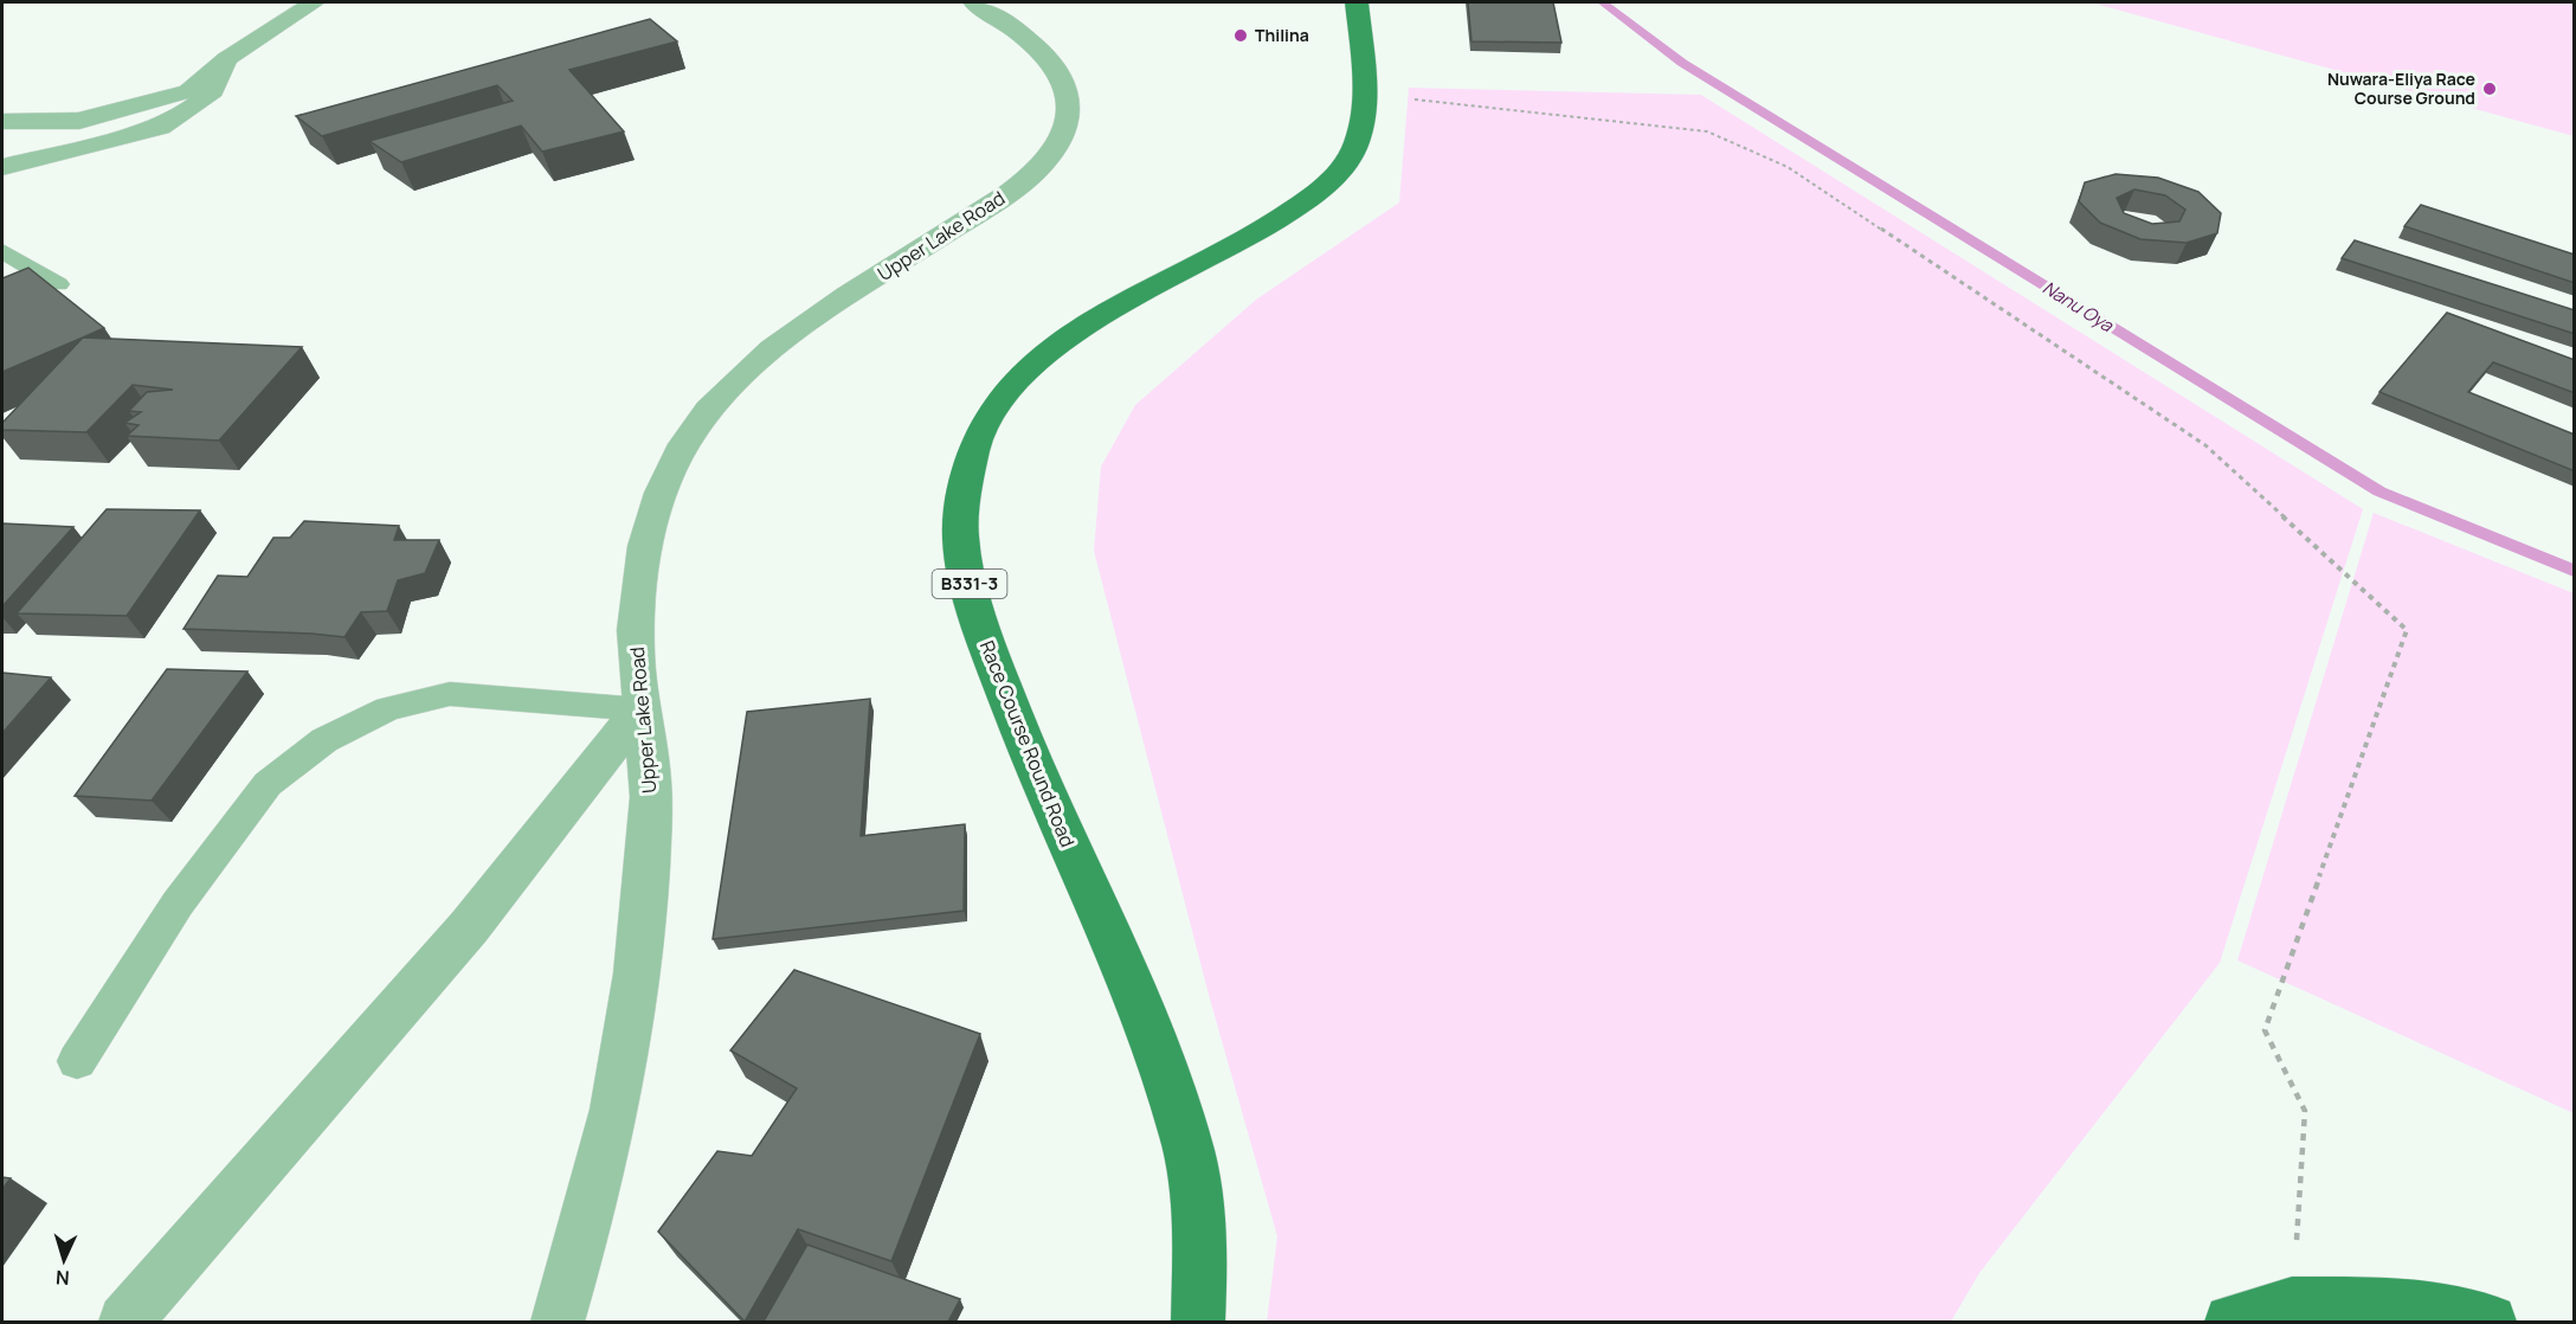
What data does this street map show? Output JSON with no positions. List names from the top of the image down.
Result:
{
  "streets": {
    "main road": ["B331-3", "Race Course Round Road"],
    "street": ["Upper Lake Road"]
  },
  "water": ["Nanu Oya"],
  "places": ["Thilina", "Nuwara-Eliya Race Course Ground"],
  "north": "bottom"
}
